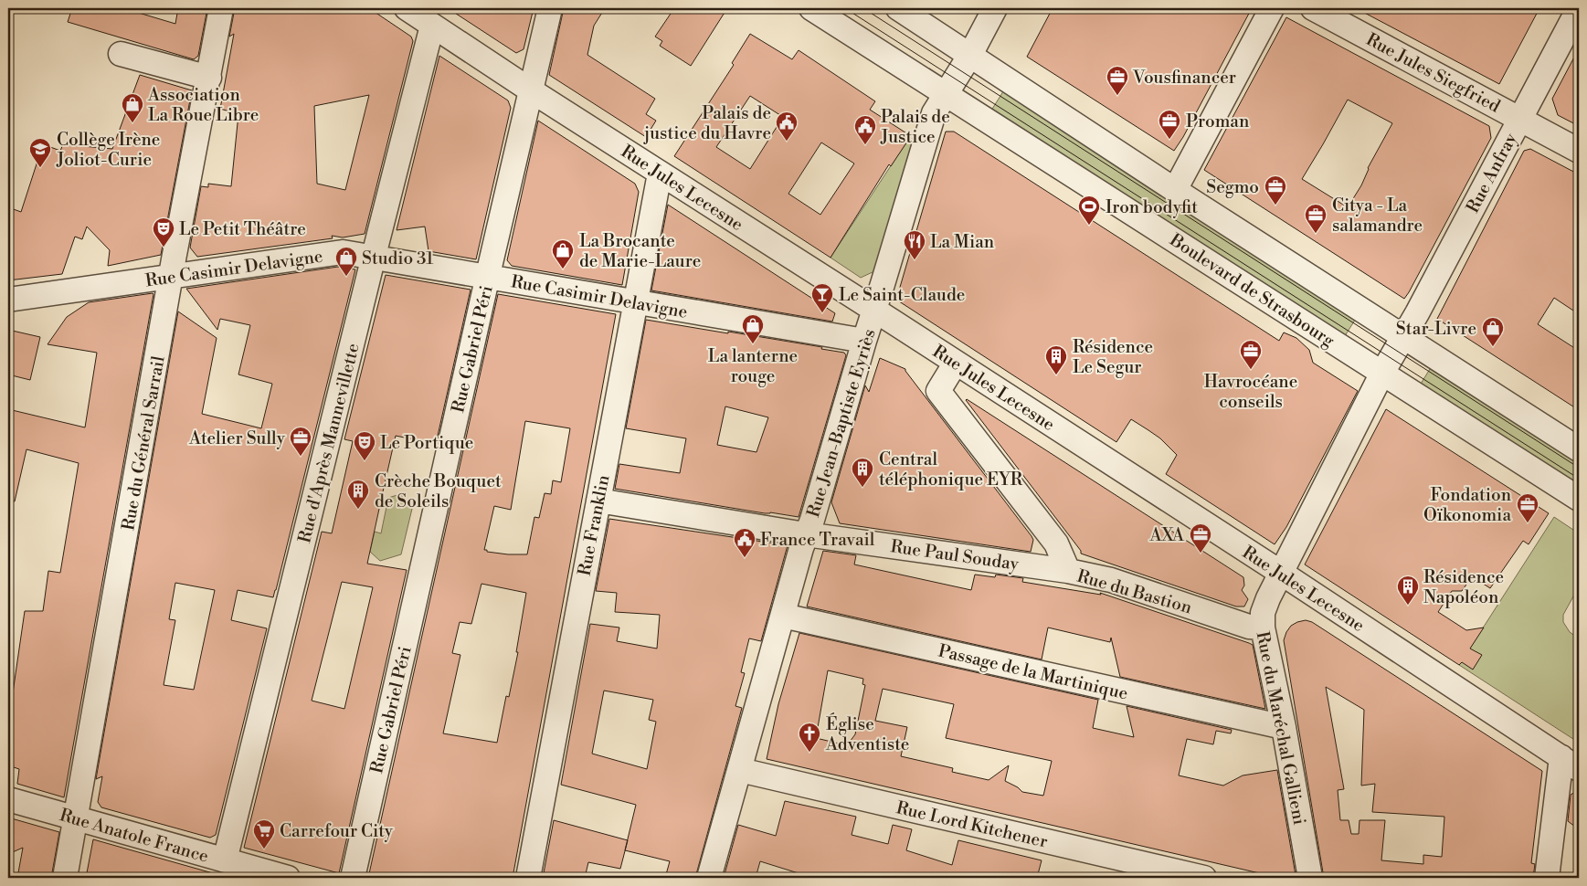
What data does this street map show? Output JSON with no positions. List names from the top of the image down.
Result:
{
  "streets": {
    "street": [
      "Rue Jules Siegfried",
      "Rue Anfray",
      "Rue Jules Lecesne",
      "Rue Casimir Delavigne",
      "Boulevard de Strasbourg",
      "Rue Gabriel Péri",
      "Rue Jean-Baptiste Eyriès",
      "Rue du Général Sarrail",
      "Rue d'Après Mannevillette",
      "Rue Franklin",
      "Rue Paul Souday",
      "Rue du Bastion",
      "Passage de la Martinique",
      "Rue du Maréchal Gallieni",
      "Rue Lord Kitchener",
      "Rue Anatole France"
    ]
  },
  "crossings": [
    ["Rue Jules Siegfried", "Rue Anfray"],
    ["Rue Anfray", "Rue du Maréchal Gallieni"],
    ["Rue Jules Lecesne", "Rue Gabriel Péri"],
    ["Rue Jules Lecesne", "Rue Jean-Baptiste Eyriès"],
    ["Rue Jules Lecesne", "Rue d'Après Mannevillette"],
    ["Rue Jules Lecesne", "Rue Franklin"],
    ["Rue Jules Lecesne", "Rue du Bastion"],
    ["Rue Jules Lecesne", "Rue du Maréchal Gallieni"],
    ["Rue Casimir Delavigne", "Rue Gabriel Péri"],
    ["Rue Casimir Delavigne", "Rue Jean-Baptiste Eyriès"],
    ["Rue Casimir Delavigne", "Rue du Général Sarrail"],
    ["Rue Casimir Delavigne", "Rue d'Après Mannevillette"],
    ["Rue Casimir Delavigne", "Rue Franklin"],
    ["Boulevard de Strasbourg", "Rue Jean-Baptiste Eyriès"],
    ["Boulevard de Strasbourg", "Rue du Maréchal Gallieni"],
    ["Rue Jean-Baptiste Eyriès", "Rue Paul Souday"],
    ["Rue Jean-Baptiste Eyriès", "Passage de la Martinique"],
    ["Rue Jean-Baptiste Eyriès", "Rue Lord Kitchener"],
    ["Rue du Général Sarrail", "Rue Anatole France"],
    ["Rue d'Après Mannevillette", "Rue Anatole France"],
    ["Rue Franklin", "Rue Paul Souday"],
    ["Rue Paul Souday", "Rue du Bastion"],
    ["Rue du Bastion", "Rue du Maréchal Gallieni"],
    ["Passage de la Martinique", "Rue du Maréchal Gallieni"]
  ],
  "places": {
    "office": [
      "Vousfinancer",
      "Proman",
      "Segmo",
      "Citya - La salamandre",
      "Havrocéane conseils",
      "Atelier Sully",
      "Fondation Oïkonomia",
      "AXA"
    ],
    "shop": [
      "Association La Roue Libre",
      "La Brocante de Marie-Laure",
      "Studio 31",
      "La lanterne rouge",
      "Star-Livre"
    ],
    "public building": ["Palais de justice du Havre", "Palais de Justice", "France Travail"],
    "school or university": ["Collège Irène Joliot-Curie"],
    "sports": ["Iron bodyfit"],
    "theatre": ["Le Petit Théâtre", "Le Portique"],
    "restaurant": ["La Mian"],
    "bar": ["Le Saint-Claude"],
    "building": [
      "Résidence Le Segur",
      "Central téléphonique EYR",
      "Crèche Bouquet de Soleils",
      "Résidence Napoléon"
    ],
    "church": ["Église Adventiste"],
    "supermarket": ["Carrefour City"]
  }
}
